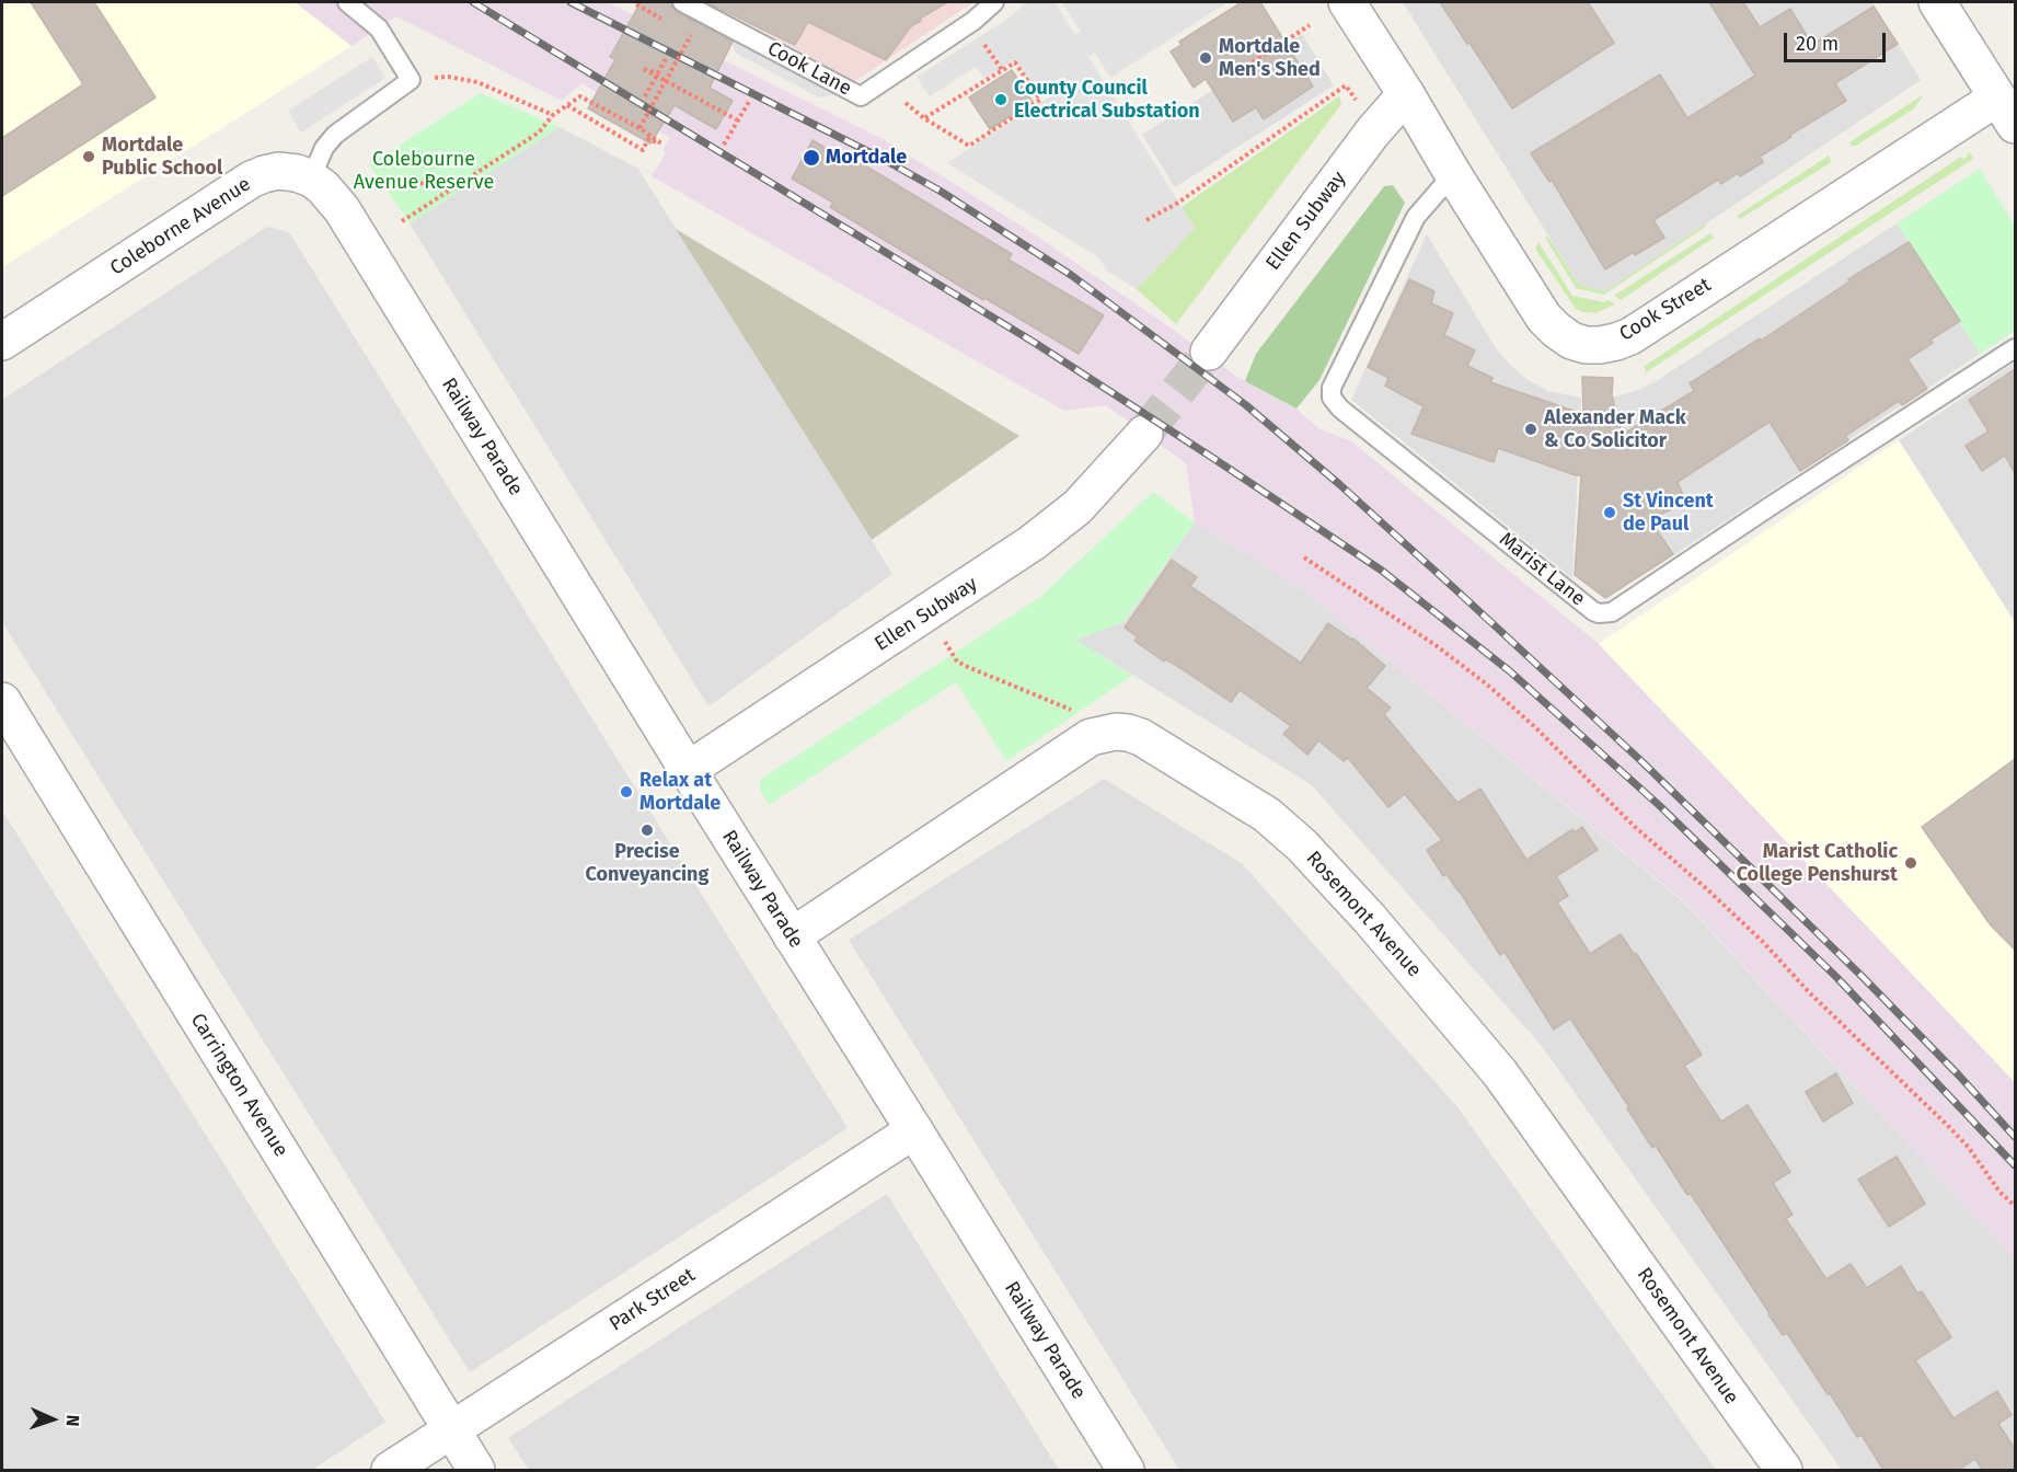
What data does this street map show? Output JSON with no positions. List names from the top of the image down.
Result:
{
  "streets": {
    "street": [
      "Ellen Subway",
      "Coleborne Avenue",
      "Cook Street",
      "Railway Parade",
      "Rosemont Avenue",
      "Carrington Avenue",
      "Park Street"
    ],
    "lane": ["Cook Lane", "Marist Lane"]
  },
  "crossings": [
    ["Ellen Subway", "Cook Street"],
    ["Ellen Subway", "Railway Parade"],
    ["Coleborne Avenue", "Railway Parade"],
    ["Cook Street", "Marist Lane"],
    ["Railway Parade", "Rosemont Avenue"],
    ["Railway Parade", "Park Street"],
    ["Carrington Avenue", "Park Street"]
  ],
  "parks": ["Colebourne Avenue Reserve"],
  "places": [
    "Mortdale Men's Shed",
    "County Council Electrical Substation",
    "Mortdale Public School",
    "Mortdale",
    "Alexander Mack & Co Solicitor",
    "St Vincent de Paul",
    "Relax at Mortdale",
    "Precise Conveyancing",
    "Marist Catholic College Penshurst"
  ],
  "scale_bar": "20 m",
  "north": "right"
}
